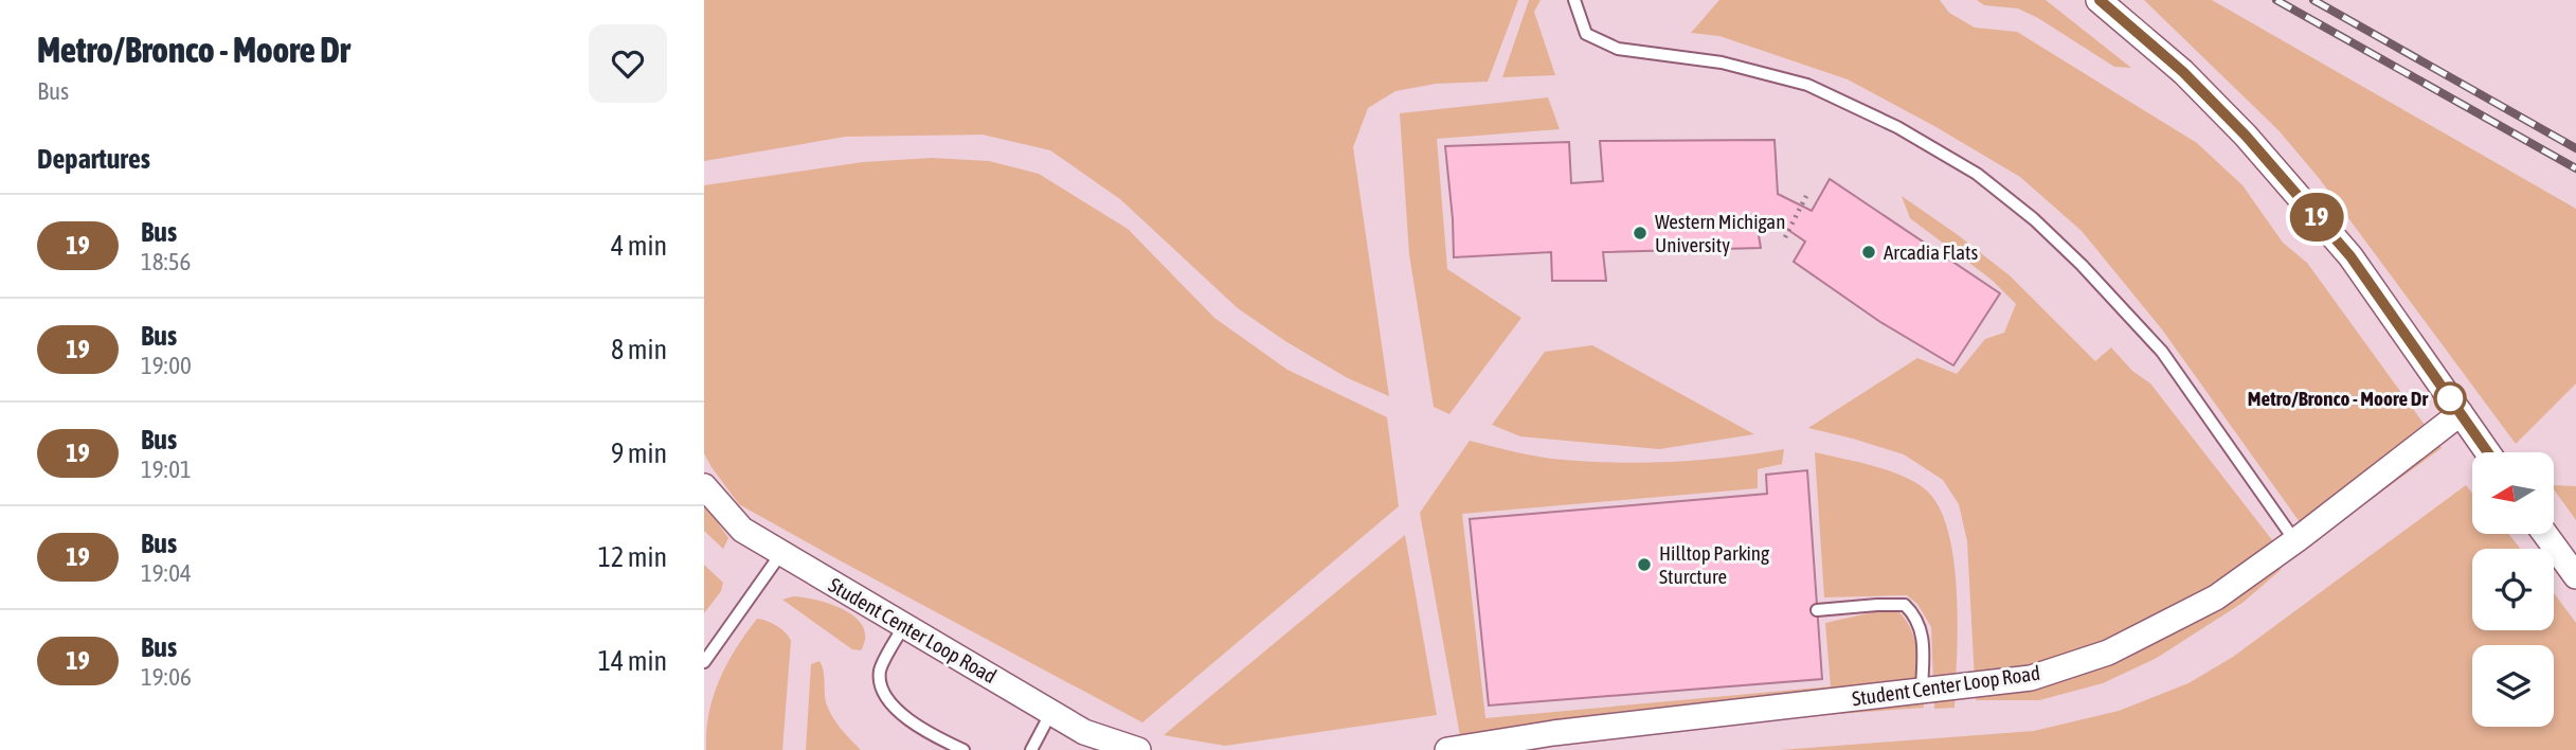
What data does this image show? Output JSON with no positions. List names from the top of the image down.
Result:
{
  "streets": {
    "street": ["Student Center Loop Road"]
  },
  "places": [
    "Western Michigan University",
    "Arcadia Flats",
    "Metro/Bronco - Moore Dr",
    "Hilltop Parking Sturcture"
  ],
  "lines": ["bus line 19"],
  "north": "left",
  "page": {
    "heading": [
      ["Metro/Bronco - Moore Dr", "Bus"],
      "Departures"
    ],
    "on_map": "19",
    "list": [
      {
        "mark": "19",
        "name": "Bus",
        "note": "18:56",
        "value": "4 min"
      },
      {
        "mark": "19",
        "name": "Bus",
        "note": "19:00",
        "value": "8 min"
      },
      {
        "mark": "19",
        "name": "Bus",
        "note": "19:01",
        "value": "9 min"
      },
      {
        "mark": "19",
        "name": "Bus",
        "note": "19:04",
        "value": "12 min"
      },
      {
        "mark": "19",
        "name": "Bus",
        "note": "19:06",
        "value": "14 min"
      }
    ]
  }
}
